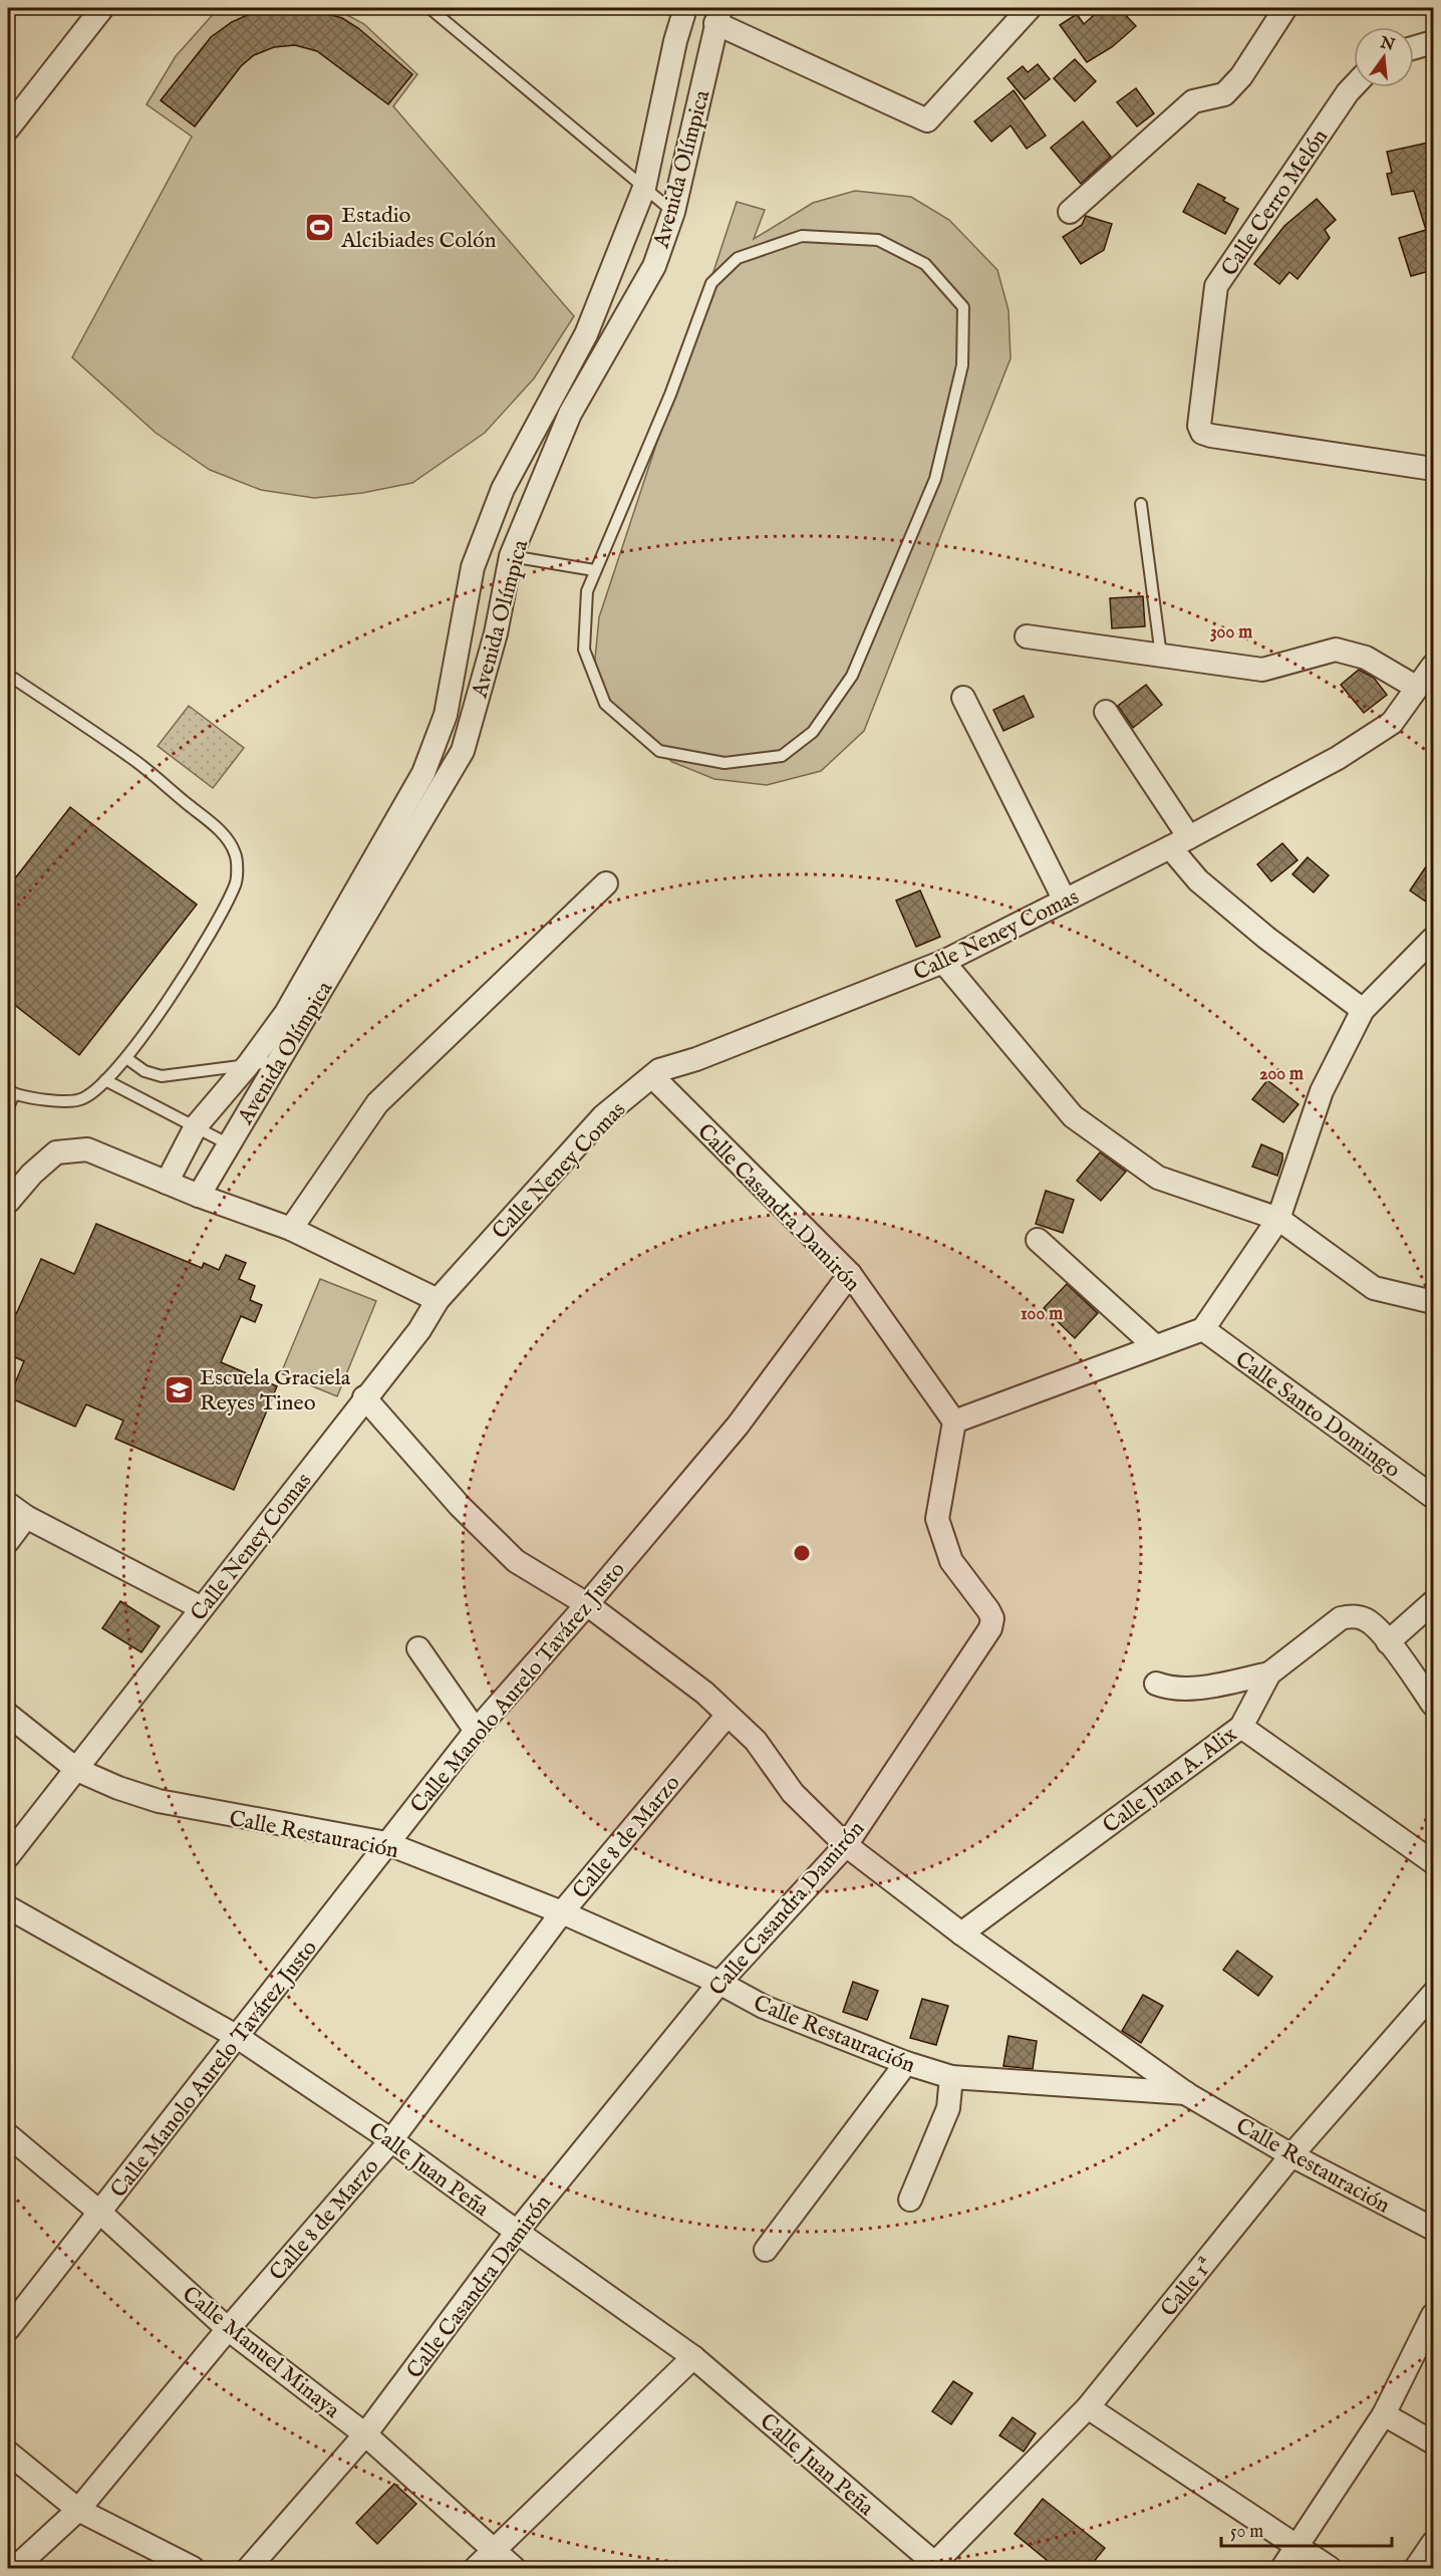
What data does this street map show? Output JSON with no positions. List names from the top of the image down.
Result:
{
  "streets": {
    "street": [
      "Avenida Olímpica",
      "Calle Cerro Melón",
      "Calle Neney Comas",
      "Calle Casandra Damirón",
      "Calle Santo Domingo",
      "Calle Manolo Aurelo Tavárez Justo",
      "Calle Juan A. Alix",
      "Calle Restauración",
      "Calle 8 de Marzo",
      "Calle Juan Peña",
      "Calle 1ª",
      "Calle Manuel Minaya"
    ]
  },
  "crossings": [
    ["Calle Neney Comas", "Calle Casandra Damirón"],
    ["Calle Neney Comas", "Calle Restauración"],
    ["Calle Casandra Damirón", "Calle Manolo Aurelo Tavárez Justo"],
    ["Calle Casandra Damirón", "Calle Restauración"],
    ["Calle Casandra Damirón", "Calle Juan Peña"],
    ["Calle Casandra Damirón", "Calle Manuel Minaya"],
    ["Calle Manolo Aurelo Tavárez Justo", "Calle Restauración"],
    ["Calle Manolo Aurelo Tavárez Justo", "Calle Juan Peña"],
    ["Calle Manolo Aurelo Tavárez Justo", "Calle Manuel Minaya"],
    ["Calle Restauración", "Calle 8 de Marzo"],
    ["Calle Restauración", "Calle 1ª"],
    ["Calle 8 de Marzo", "Calle Juan Peña"],
    ["Calle 8 de Marzo", "Calle Manuel Minaya"],
    ["Calle Juan Peña", "Calle 1ª"]
  ],
  "places": {
    "sports": ["Estadio Alcibiades Colón"],
    "school or university": ["Escuela Graciela Reyes Tineo"]
  },
  "scale_bar": "50 m",
  "north": "top",
  "rings": ["300 m", "200 m", "100 m"]
}
